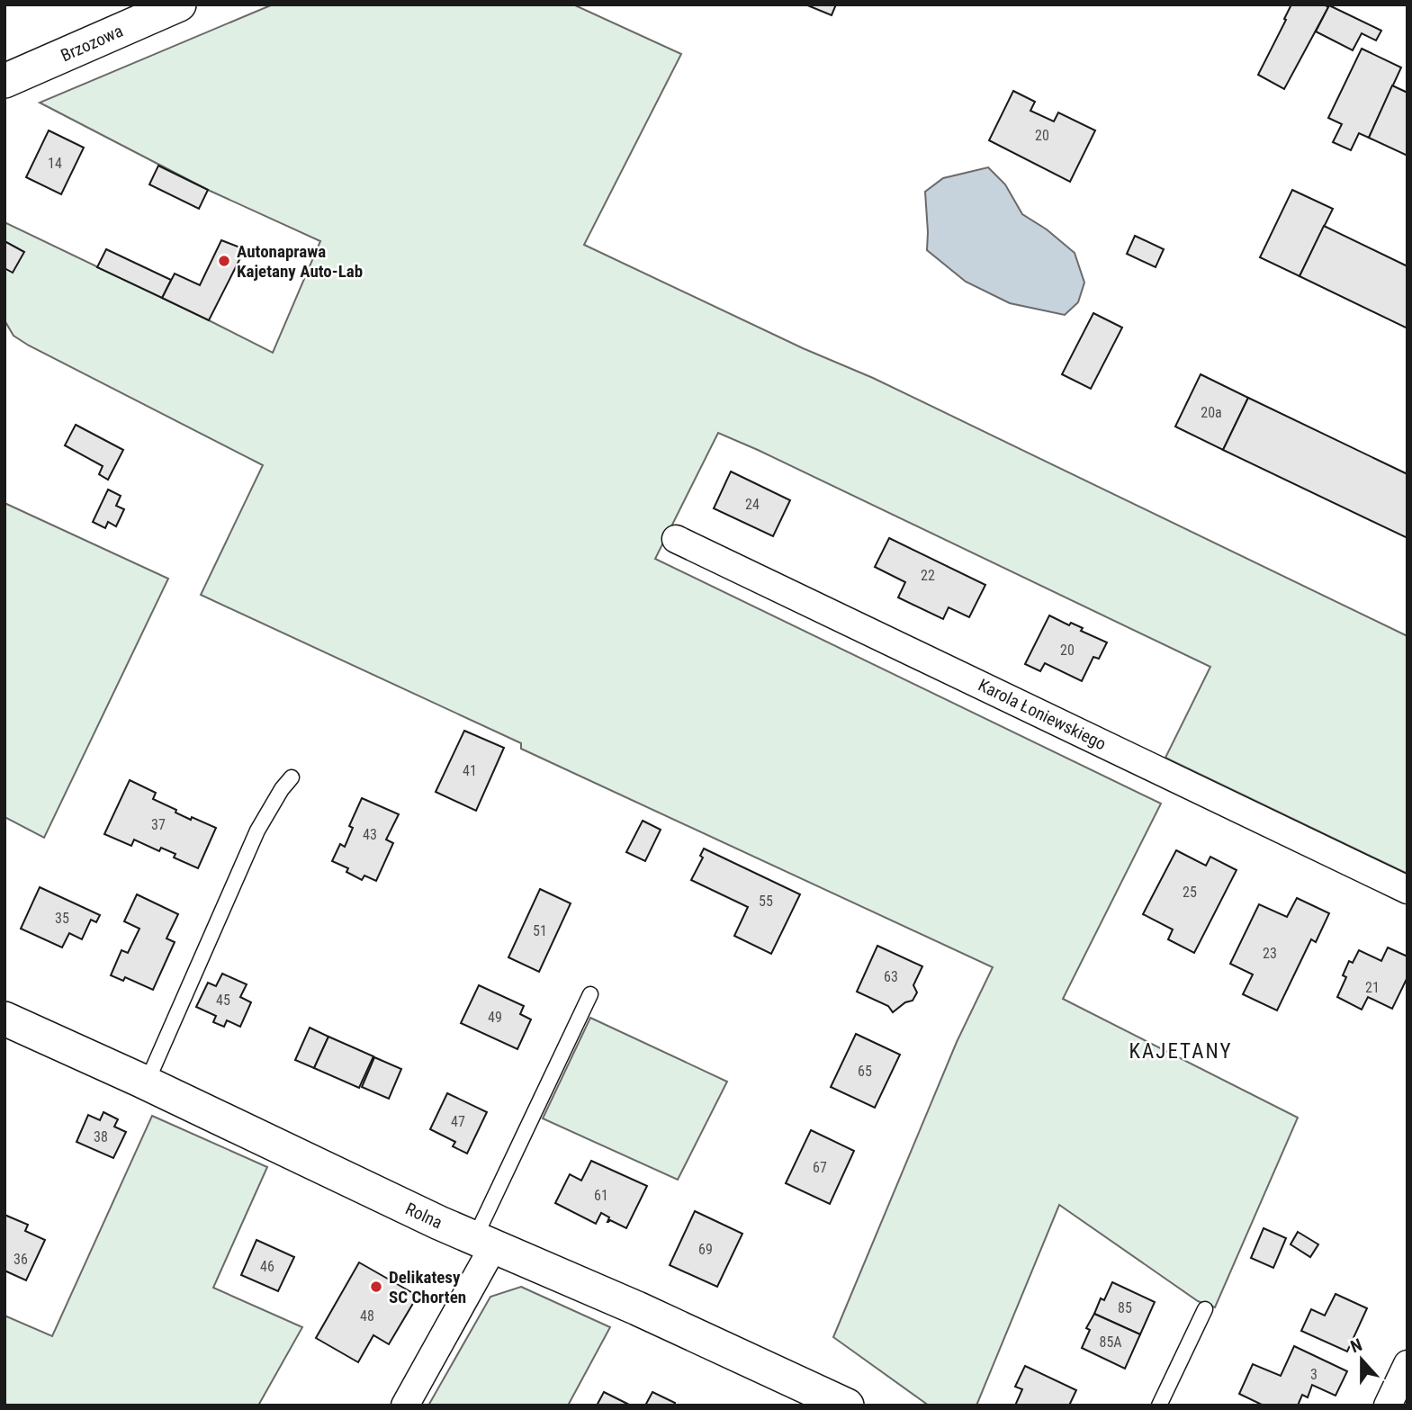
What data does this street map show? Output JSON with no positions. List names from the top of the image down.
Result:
{
  "streets": {
    "street": ["Brzozowa", "Karola Łoniewskiego", "Rolna"]
  },
  "districts": ["KAJETANY"],
  "places": ["Autonaprawa Kajetany Auto-Lab", "Delikatesy SC Chorten"],
  "house_numbers": [
    "20",
    "14",
    "20a",
    "24",
    "22",
    "20",
    "41",
    "37",
    "43",
    "25",
    "55",
    "35",
    "51",
    "23",
    "63",
    "21",
    "45",
    "49",
    "65",
    "47",
    "38",
    "67",
    "61",
    "69",
    "36",
    "46",
    "85",
    "48",
    "85A",
    "3"
  ],
  "north": "top"
}
